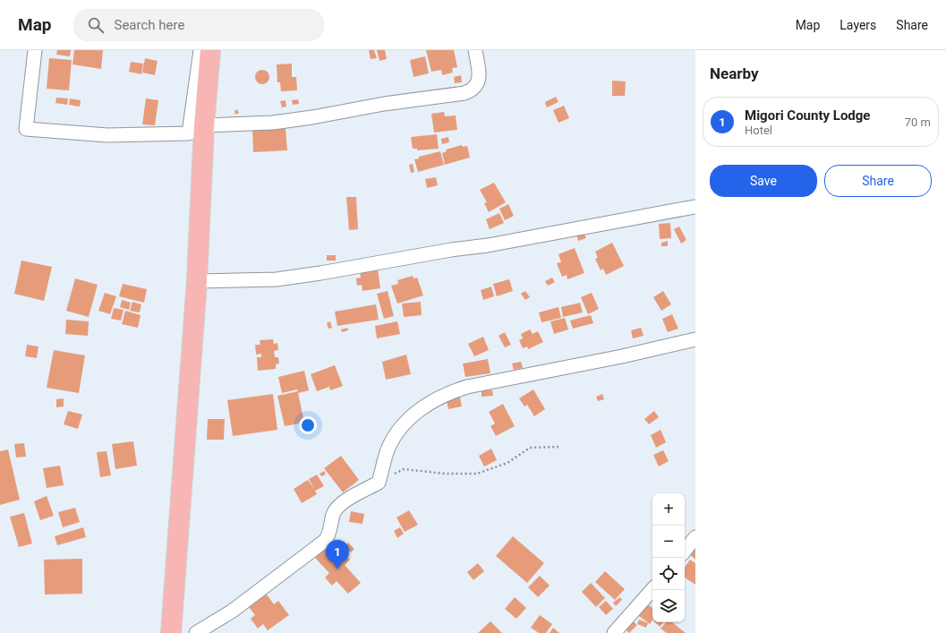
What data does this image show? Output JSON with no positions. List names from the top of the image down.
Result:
{
  "page": {
    "header": "Map",
    "search": "Search here",
    "nav": ["Map", "Layers", "Share"],
    "heading": "Nearby",
    "list": [
      {
        "mark": "1",
        "name": "Migori County Lodge",
        "note": "Hotel",
        "value": "70 m"
      }
    ],
    "buttons": ["Save", "Share"],
    "map_buttons": ["+", "−"],
    "pins": "1"
  }
}
